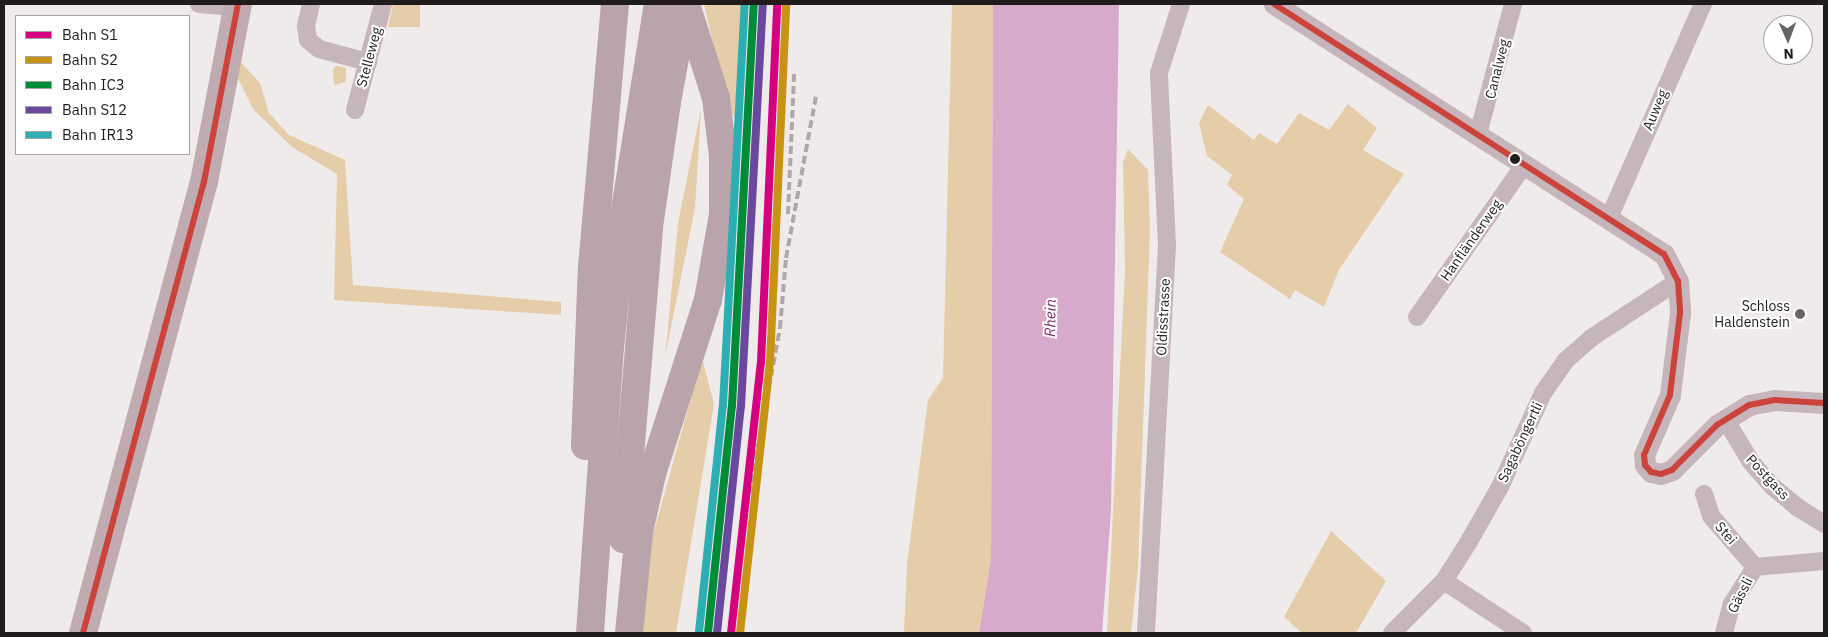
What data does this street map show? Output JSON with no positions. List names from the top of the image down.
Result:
{
  "streets": {
    "street": [
      "Stelleweg",
      "Canalweg",
      "Auweg",
      "Hanfländerweg",
      "Oldisstrasse",
      "Sagaböngertli",
      "Postgass",
      "Stei",
      "Gässli"
    ]
  },
  "crossings": [
    ["Stei", "Gässli"]
  ],
  "water": ["Rhein"],
  "places": ["Schloss Haldenstein"],
  "lines": [
    "rail line S1",
    "rail line S2",
    "rail line IC3",
    "rail line S12",
    "rail line IR13"
  ],
  "legend": [
    "Bahn S1",
    "Bahn S2",
    "Bahn IC3",
    "Bahn S12",
    "Bahn IR13"
  ],
  "north": "bottom"
}
